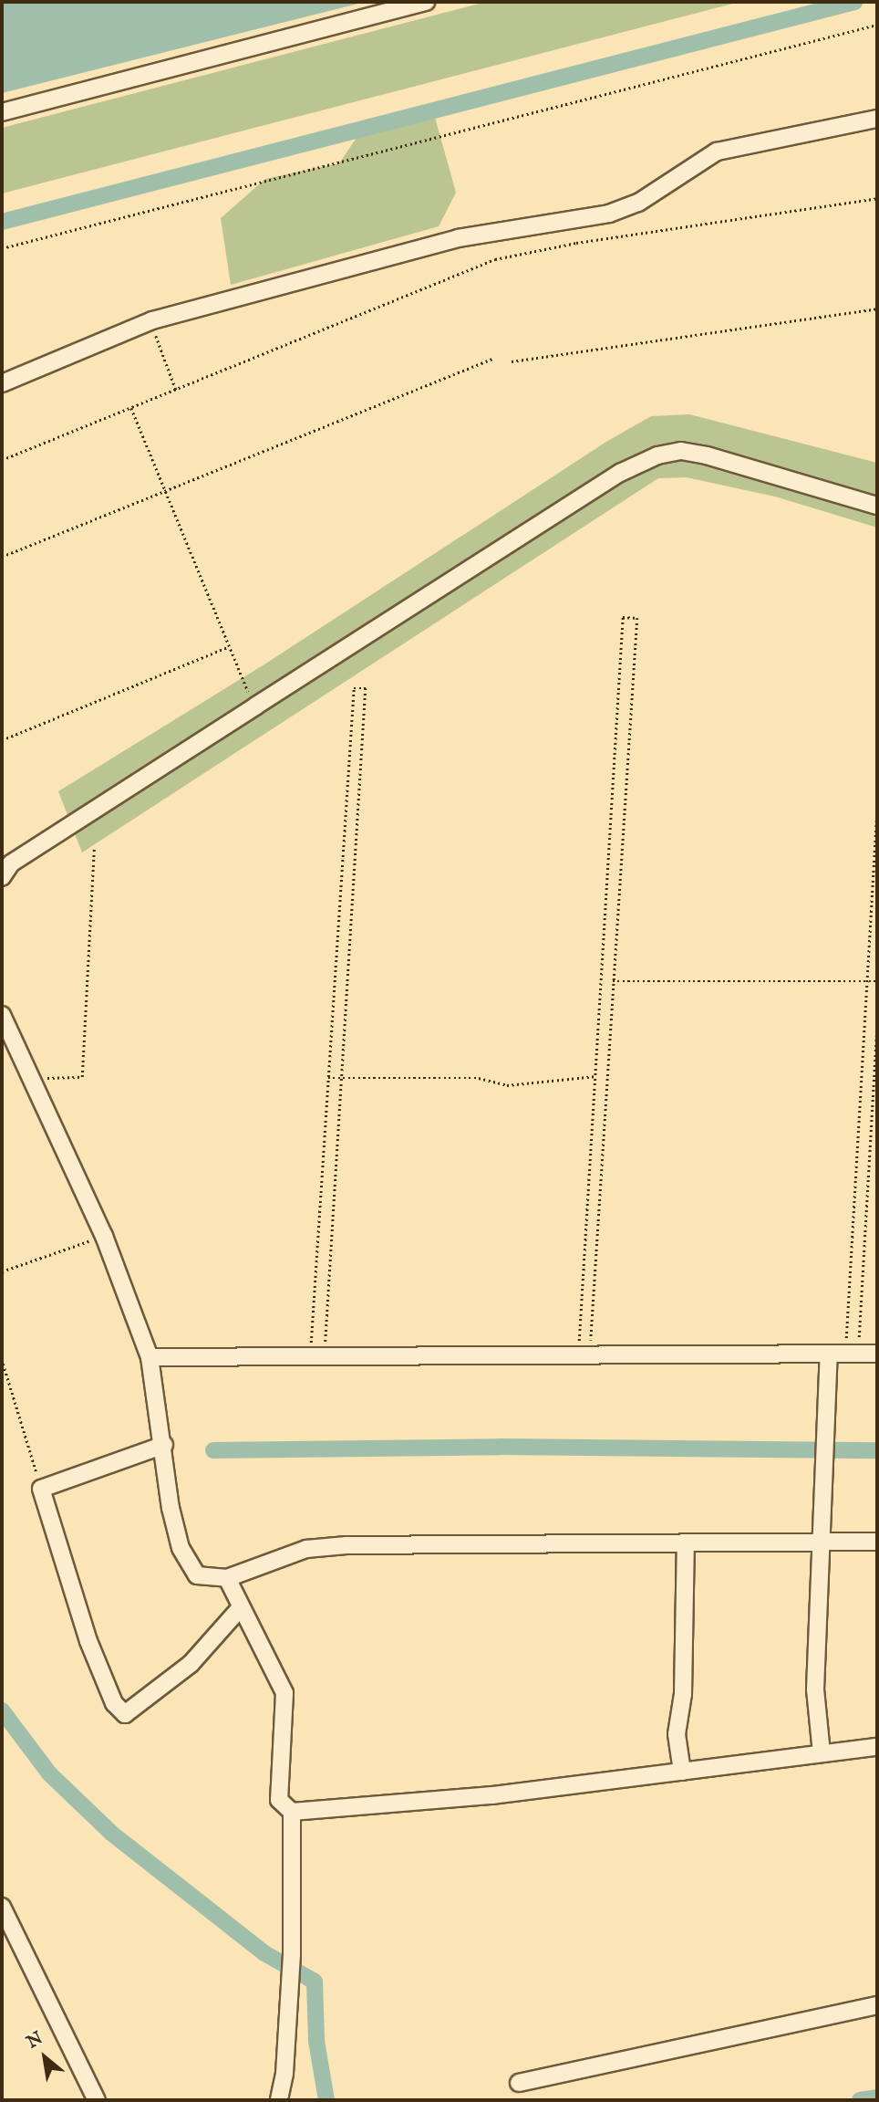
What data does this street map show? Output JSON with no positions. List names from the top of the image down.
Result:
{
  "north": "top left"
}
